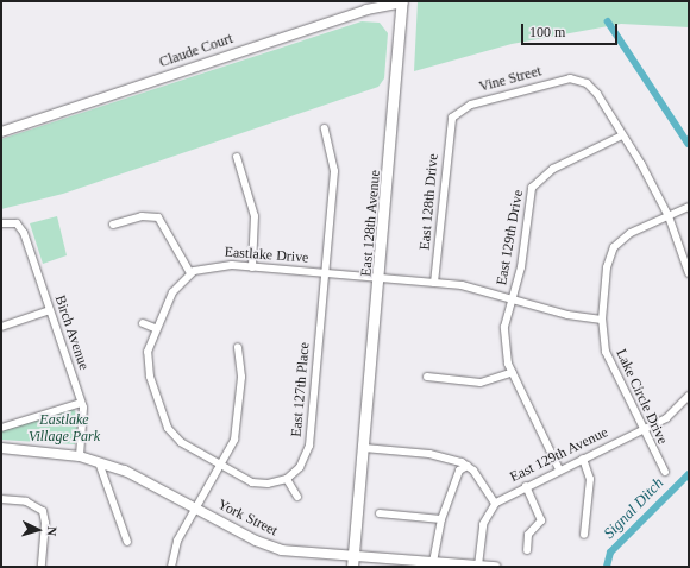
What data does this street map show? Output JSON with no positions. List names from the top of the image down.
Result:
{
  "streets": {
    "main road": ["East 128th Avenue"],
    "street": [
      "Claude Court",
      "Vine Street",
      "East 128th Drive",
      "East 129th Drive",
      "Eastlake Drive",
      "Birch Avenue",
      "East 127th Place",
      "Lake Circle Drive",
      "East 129th Avenue",
      "York Street"
    ]
  },
  "crossings": [
    ["Claude Court", "East 128th Avenue"],
    ["Vine Street", "East 128th Drive"],
    ["Vine Street", "East 129th Drive"],
    ["East 128th Drive", "Eastlake Drive"],
    ["East 128th Avenue", "Eastlake Drive"],
    ["East 128th Avenue", "York Street"],
    ["East 129th Drive", "Eastlake Drive"],
    ["East 129th Drive", "East 129th Avenue"],
    ["Eastlake Drive", "East 127th Place"],
    ["Eastlake Drive", "Lake Circle Drive"],
    ["Birch Avenue", "York Street"],
    ["Lake Circle Drive", "East 129th Avenue"]
  ],
  "water": ["Signal Ditch"],
  "parks": ["Eastlake Village Park"],
  "scale_bar": "100 m",
  "north": "right"
}
